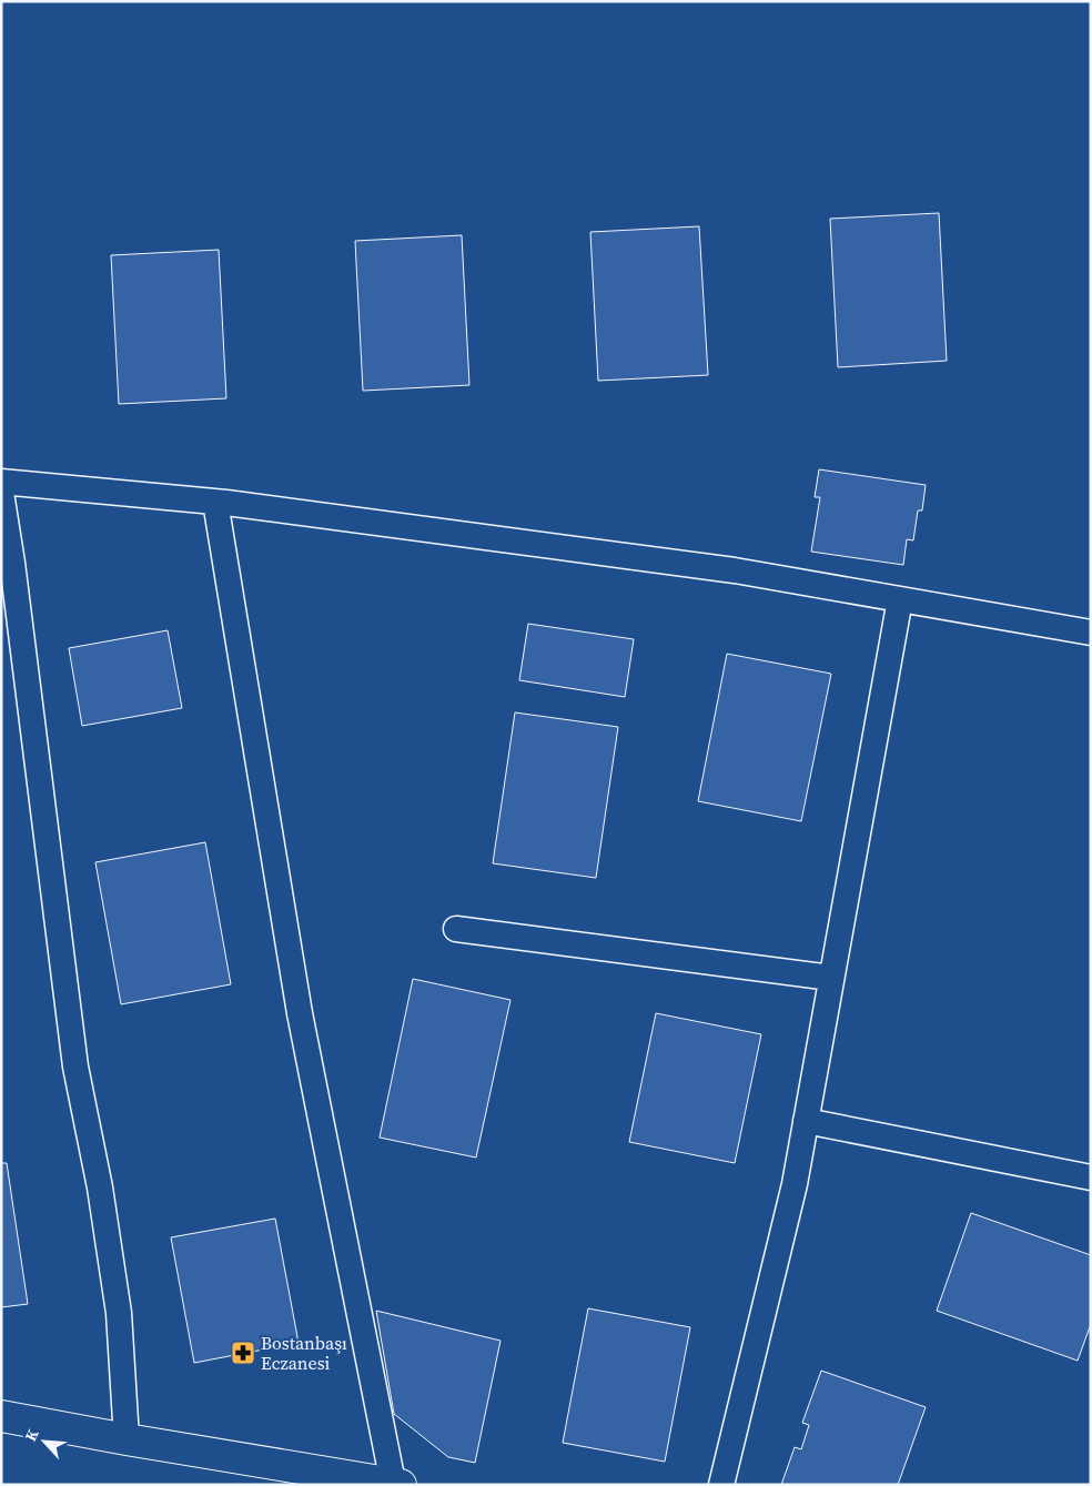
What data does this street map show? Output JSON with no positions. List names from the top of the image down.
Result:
{
  "places": {
    "pharmacy": ["Bostanbaşı Eczanesi"]
  },
  "north": "top left"
}
